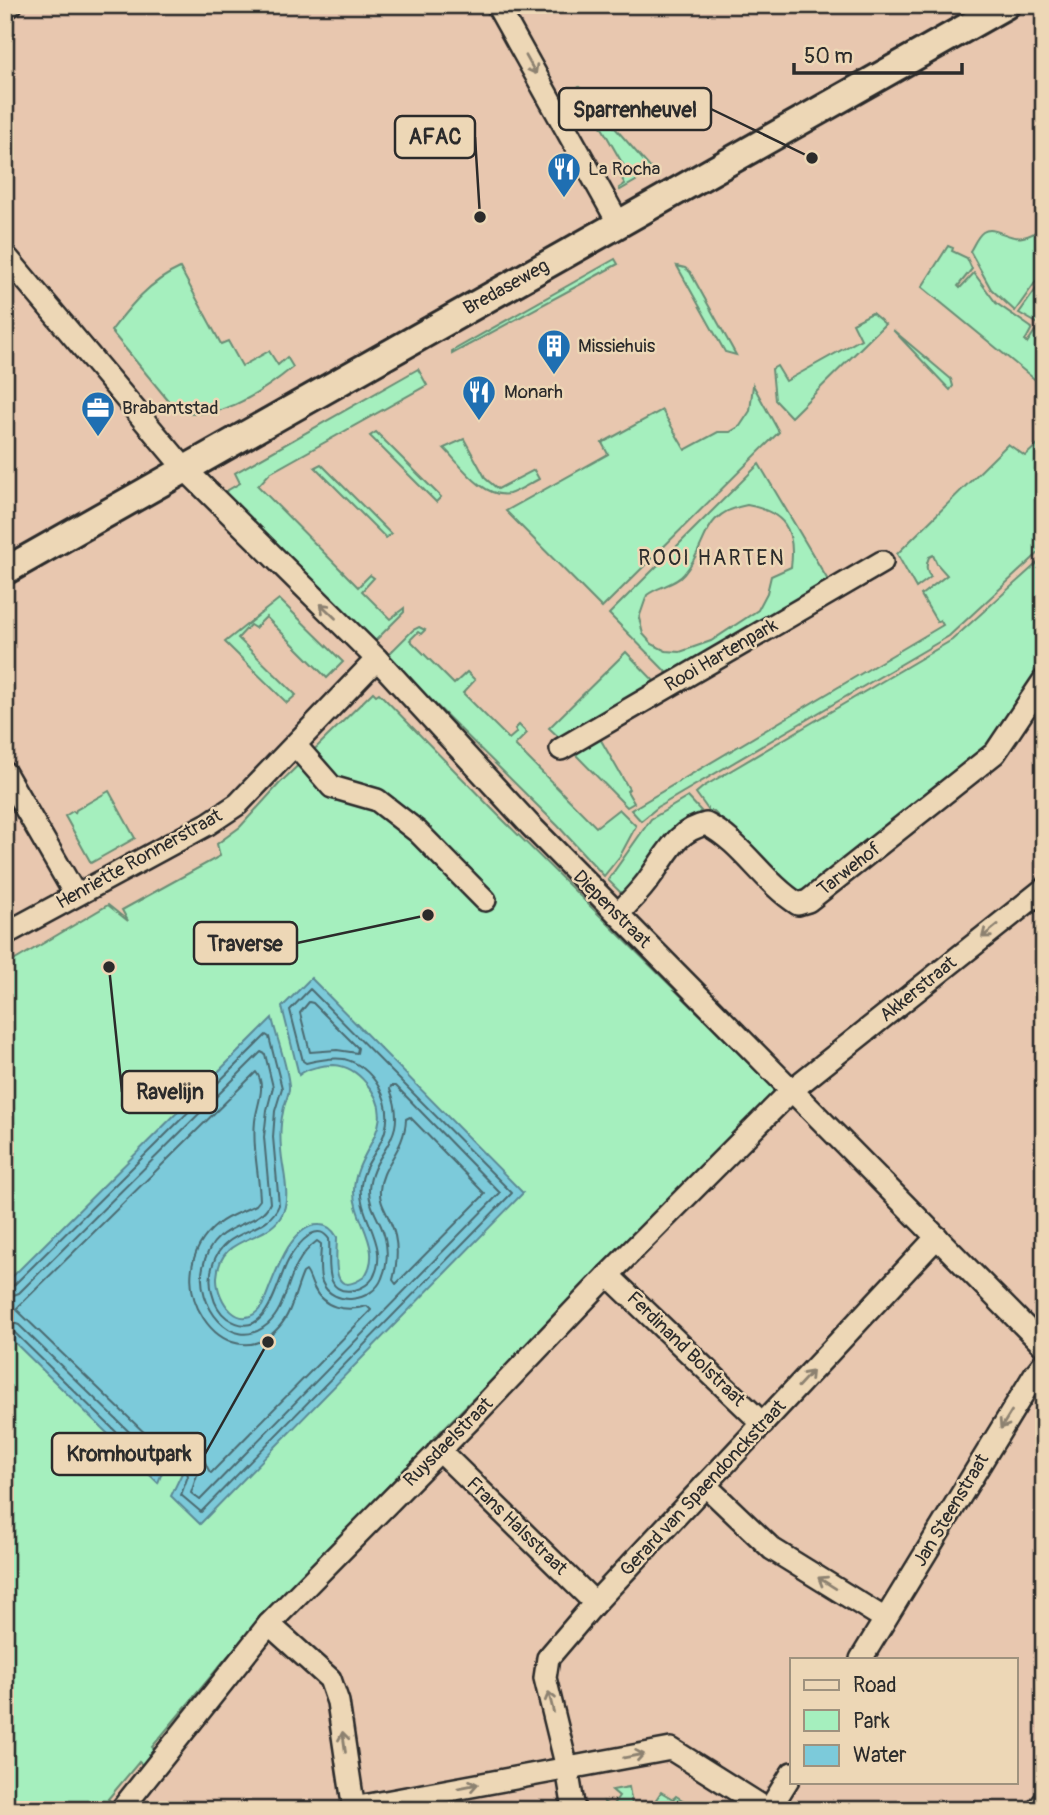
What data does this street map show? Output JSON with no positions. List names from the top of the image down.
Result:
{
  "streets": {
    "street": [
      "Bredaseweg",
      "Rooi Hartenpark",
      "Henriette Ronnerstraat",
      "Tarwehof",
      "Diepenstraat",
      "Akkerstraat",
      "Ferdinand Bolstraat",
      "Ruysdaelstraat",
      "Gerard van Spaendonckstraat",
      "Jan Steenstraat",
      "Frans Halsstraat"
    ]
  },
  "crossings": [
    ["Bredaseweg", "Diepenstraat"],
    ["Henriette Ronnerstraat", "Diepenstraat"],
    ["Tarwehof", "Diepenstraat"],
    ["Diepenstraat", "Akkerstraat"],
    ["Diepenstraat", "Ruysdaelstraat"],
    ["Diepenstraat", "Gerard van Spaendonckstraat"],
    ["Akkerstraat", "Ruysdaelstraat"],
    ["Ferdinand Bolstraat", "Ruysdaelstraat"],
    ["Ferdinand Bolstraat", "Gerard van Spaendonckstraat"],
    ["Ruysdaelstraat", "Frans Halsstraat"],
    ["Gerard van Spaendonckstraat", "Frans Halsstraat"]
  ],
  "one_way": ["Akkerstraat", "Gerard van Spaendonckstraat", "Jan Steenstraat"],
  "districts": ["ROOI HARTEN"],
  "places": {
    "other": [
      "Sparrenheuvel",
      "AFAC",
      "Traverse",
      "Ravelijn",
      "Kromhoutpark"
    ],
    "restaurant": ["La Rocha", "Monarh"],
    "building": ["Missiehuis"],
    "office": ["Brabantstad"]
  },
  "legend": ["Road", "Park", "Water"],
  "scale_bar": "50 m"
}
